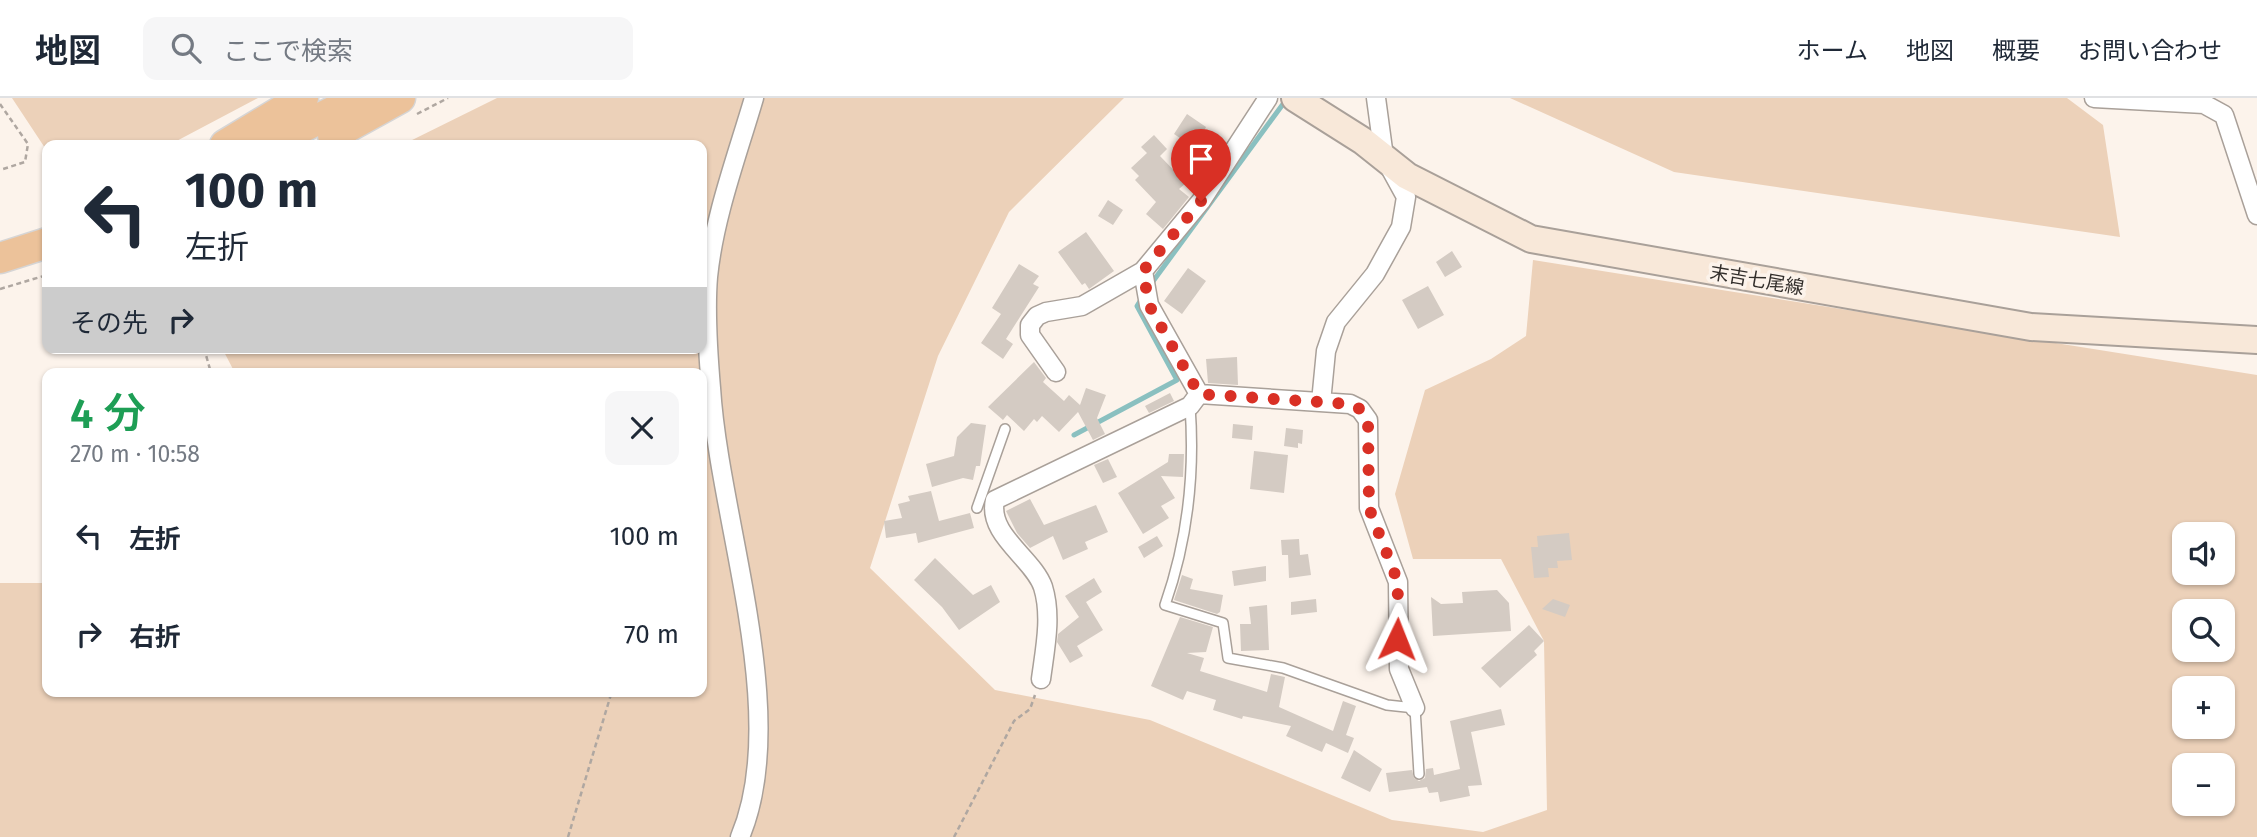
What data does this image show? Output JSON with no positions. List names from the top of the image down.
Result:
{
  "streets": {
    "main road": ["末吉七尾線"]
  },
  "page": {
    "header": "地図",
    "search": "ここで検索",
    "nav": [
      "ホーム",
      "地図",
      "概要",
      "お問い合わせ"
    ],
    "turn": ["100 m", "左折"],
    "then": "その先",
    "heading": ["4 分", "270 m · 10:58"],
    "list": [
      {
        "name": "左折",
        "value": "100 m"
      },
      {
        "name": "右折",
        "value": "70 m"
      }
    ],
    "map_buttons": ["+", "−"]
  }
}
